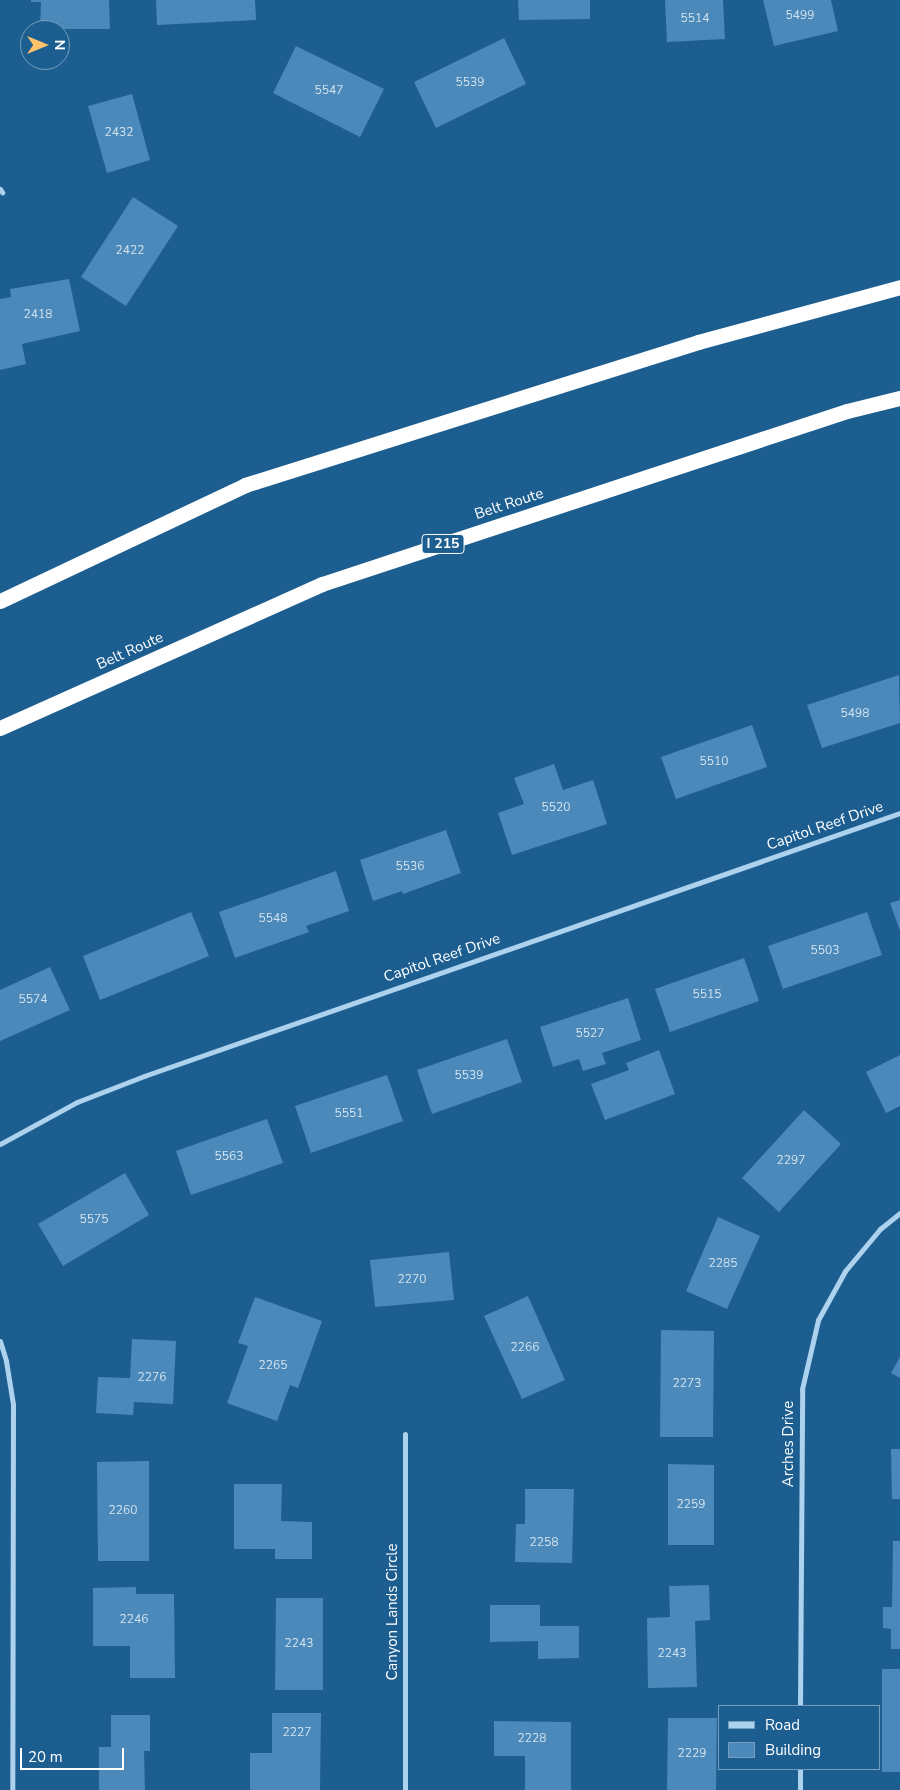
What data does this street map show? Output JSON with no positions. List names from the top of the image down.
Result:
{
  "streets": {
    "highway": ["Belt Route", "I 215"],
    "street": ["Capitol Reef Drive", "Arches Drive", "Canyon Lands Circle"]
  },
  "house_numbers": [
    "5499",
    "5514",
    "5539",
    "5547",
    "2432",
    "2422",
    "2418",
    "5498",
    "5510",
    "5520",
    "5536",
    "5548",
    "5503",
    "5515",
    "5574",
    "5527",
    "5539",
    "5551",
    "5563",
    "2297",
    "5575",
    "2285",
    "2270",
    "2266",
    "2265",
    "2276",
    "2273",
    "2259",
    "2260",
    "2258",
    "2246",
    "2243",
    "2243",
    "2227",
    "2228",
    "2229"
  ],
  "legend": ["Road", "Building"],
  "scale_bar": "20 m",
  "north": "right"
}
